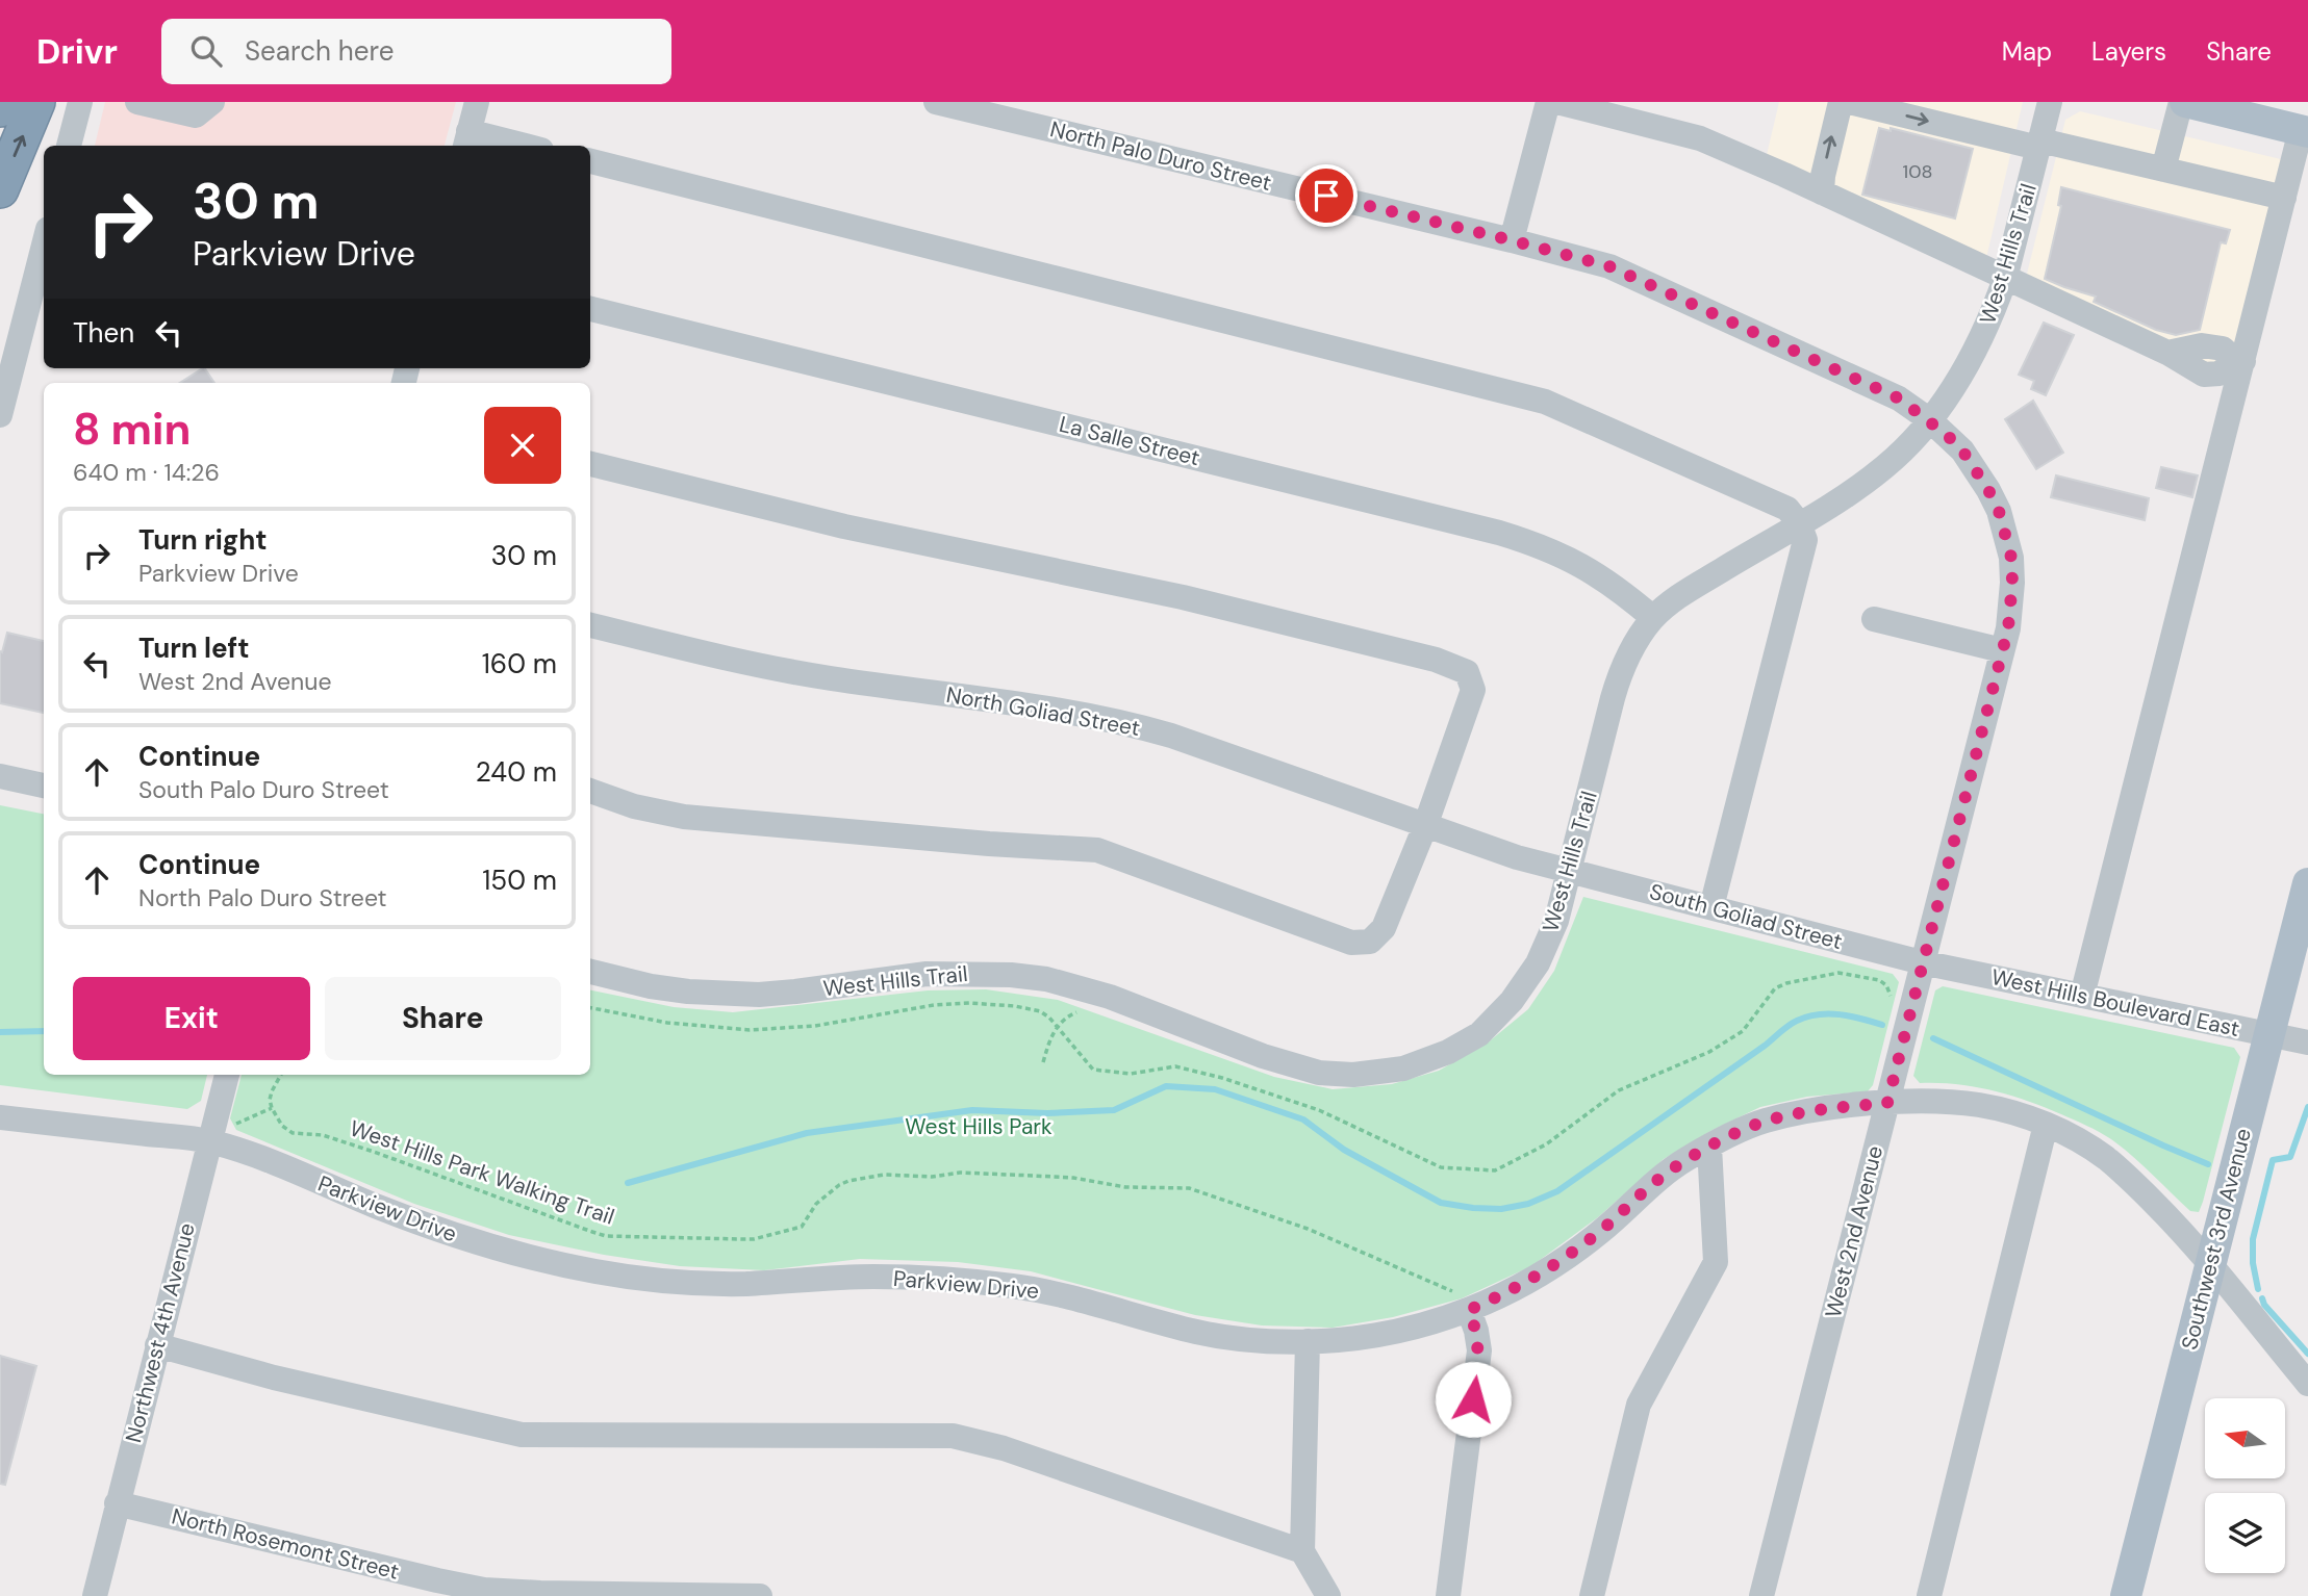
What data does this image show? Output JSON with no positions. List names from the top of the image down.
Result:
{
  "streets": {
    "main road": ["Southwest 3rd Avenue"],
    "street": [
      "North Palo Duro Street",
      "West Hills Trail",
      "La Salle Street",
      "North Goliad Street",
      "South Goliad Street",
      "West Hills Boulevard East",
      "Parkview Drive",
      "West 2nd Avenue",
      "Northwest 4th Avenue",
      "North Rosemont Street"
    ],
    "path": ["West Hills Park Walking Trail"]
  },
  "crossings": [
    ["North Palo Duro Street", "West Hills Trail"],
    ["North Palo Duro Street", "West 2nd Avenue"],
    ["West Hills Trail", "La Salle Street"],
    ["West Hills Trail", "North Goliad Street"],
    ["West Hills Trail", "South Goliad Street"],
    ["West Hills Trail", "West 2nd Avenue"],
    ["North Goliad Street", "South Goliad Street"],
    ["South Goliad Street", "West Hills Boulevard East"],
    ["South Goliad Street", "West 2nd Avenue"],
    ["West Hills Boulevard East", "West 2nd Avenue"],
    ["West Hills Boulevard East", "Southwest 3rd Avenue"],
    ["West Hills Park Walking Trail", "Parkview Drive"],
    ["Parkview Drive", "West 2nd Avenue"],
    ["Parkview Drive", "Southwest 3rd Avenue"],
    ["Parkview Drive", "Northwest 4th Avenue"],
    ["Northwest 4th Avenue", "North Rosemont Street"]
  ],
  "parks": ["West Hills Park"],
  "house_numbers": ["108"],
  "north": "left",
  "page": {
    "header": "Drivr",
    "search": "Search here",
    "nav": ["Map", "Layers", "Share"],
    "turn": ["30 m", "Parkview Drive"],
    "then": "Then",
    "heading": ["8 min", "640 m · 14:26"],
    "list": [
      {
        "name": "Turn right",
        "note": "Parkview Drive",
        "value": "30 m"
      },
      {
        "name": "Turn left",
        "note": "West 2nd Avenue",
        "value": "160 m"
      },
      {
        "name": "Continue",
        "note": "South Palo Duro Street",
        "value": "240 m"
      },
      {
        "name": "Continue",
        "note": "North Palo Duro Street",
        "value": "150 m"
      }
    ],
    "buttons": ["Exit", "Share"]
  }
}
